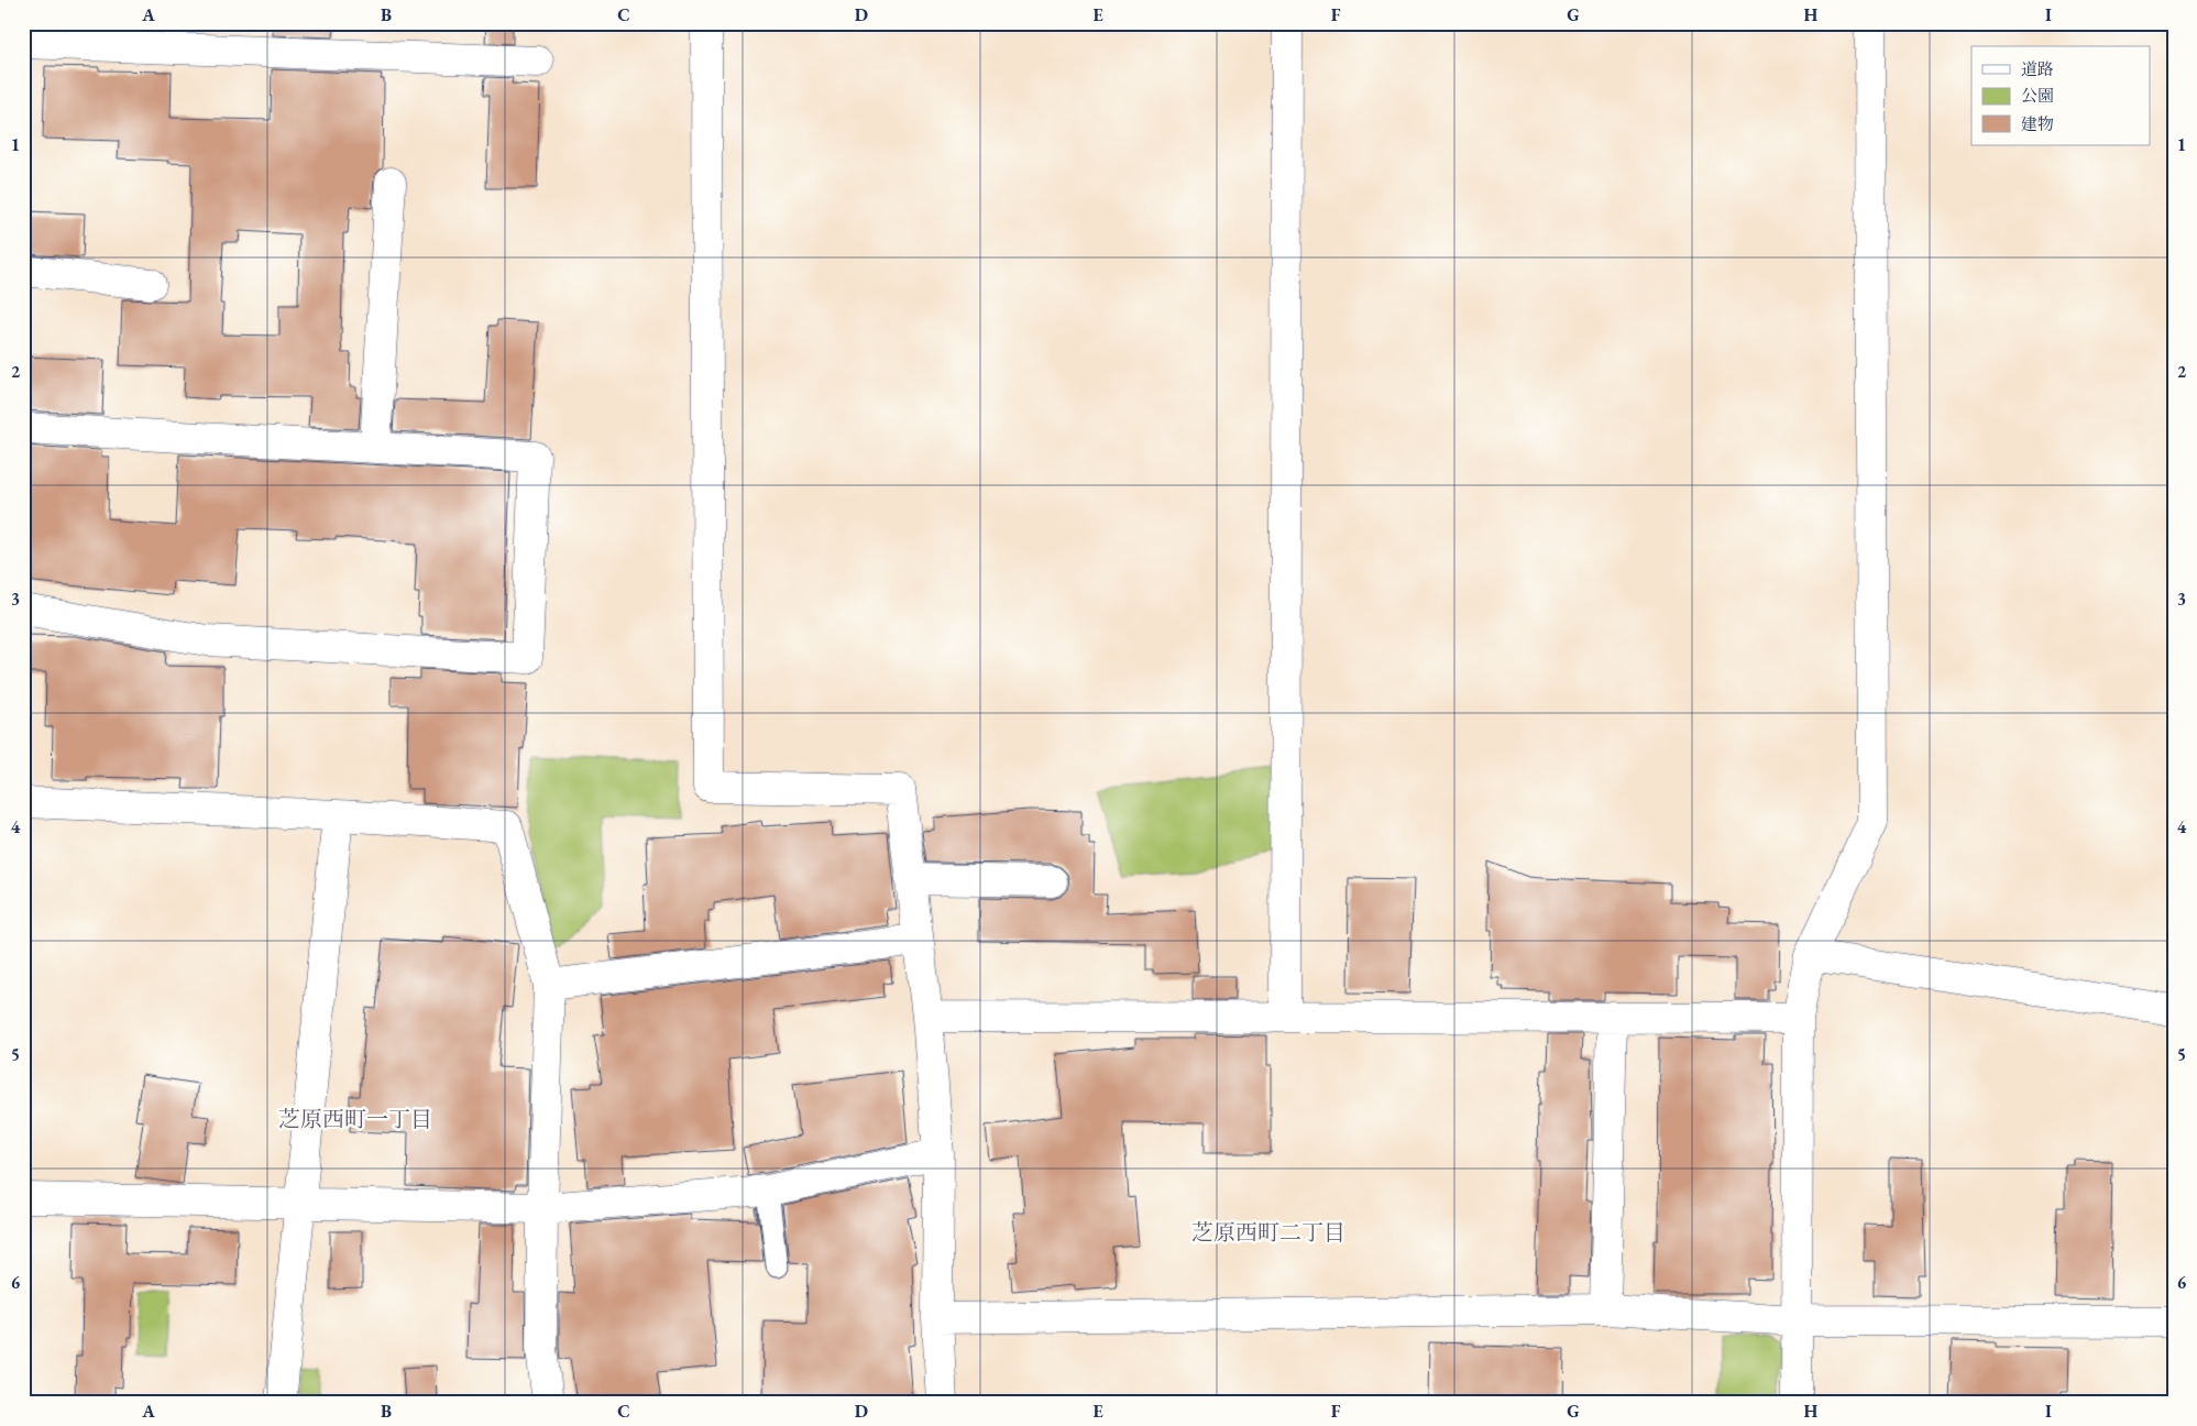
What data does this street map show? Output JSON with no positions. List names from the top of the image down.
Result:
{
  "districts": ["芝原西町一丁目", "芝原西町二丁目"],
  "legend": ["道路", "公園", "建物"],
  "grid": {
    "columns": [
      "A",
      "B",
      "C",
      "D",
      "E",
      "F",
      "G",
      "H",
      "I"
    ],
    "rows": [
      "1",
      "2",
      "3",
      "4",
      "5",
      "6"
    ]
  }
}
